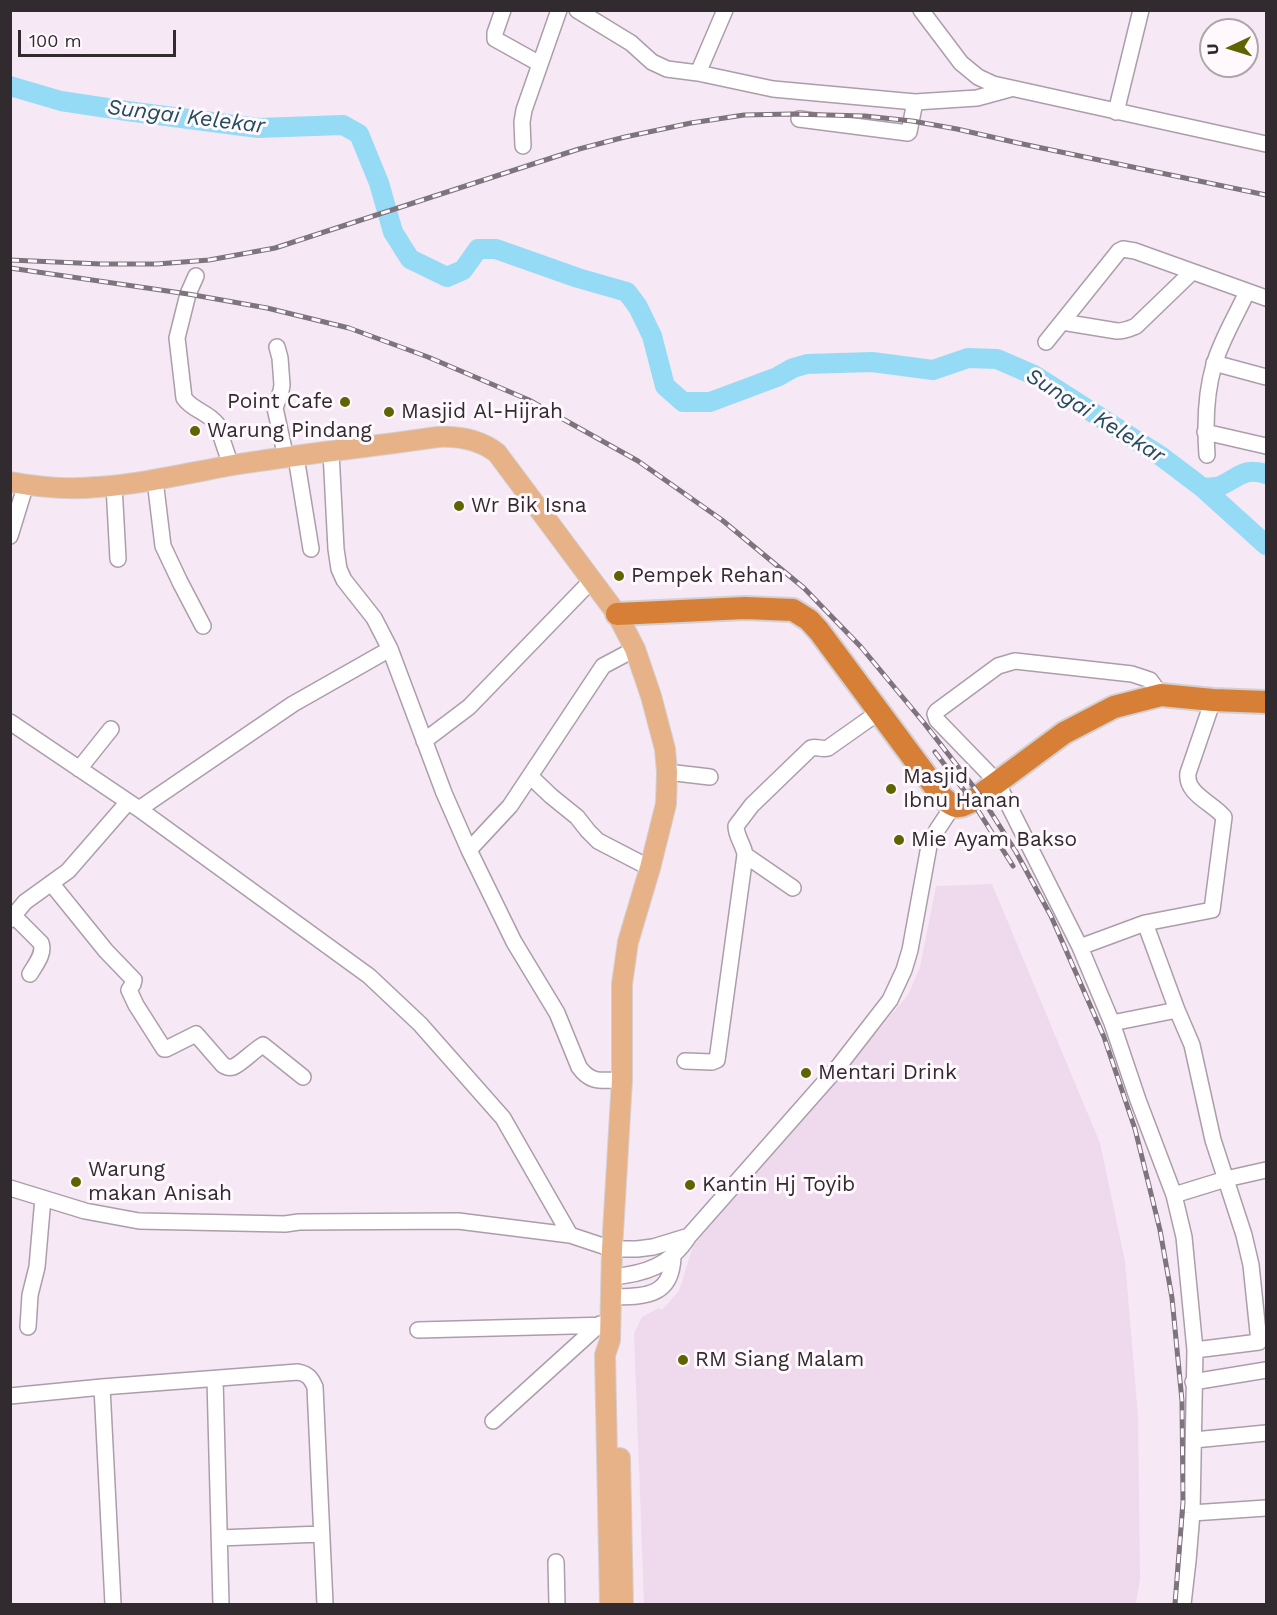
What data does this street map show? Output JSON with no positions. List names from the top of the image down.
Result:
{
  "water": ["Sungai Kelekar"],
  "places": [
    "Point Cafe",
    "Masjid Al-Hijrah",
    "Warung Pindang",
    "Wr Bik Isna",
    "Pempek Rehan",
    "Masjid Ibnu Hanan",
    "Mie Ayam Bakso",
    "Mentari Drink",
    "Warung makan Anisah",
    "Kantin Hj Toyib",
    "RM Siang Malam"
  ],
  "scale_bar": "100 m",
  "north": "left"
}
